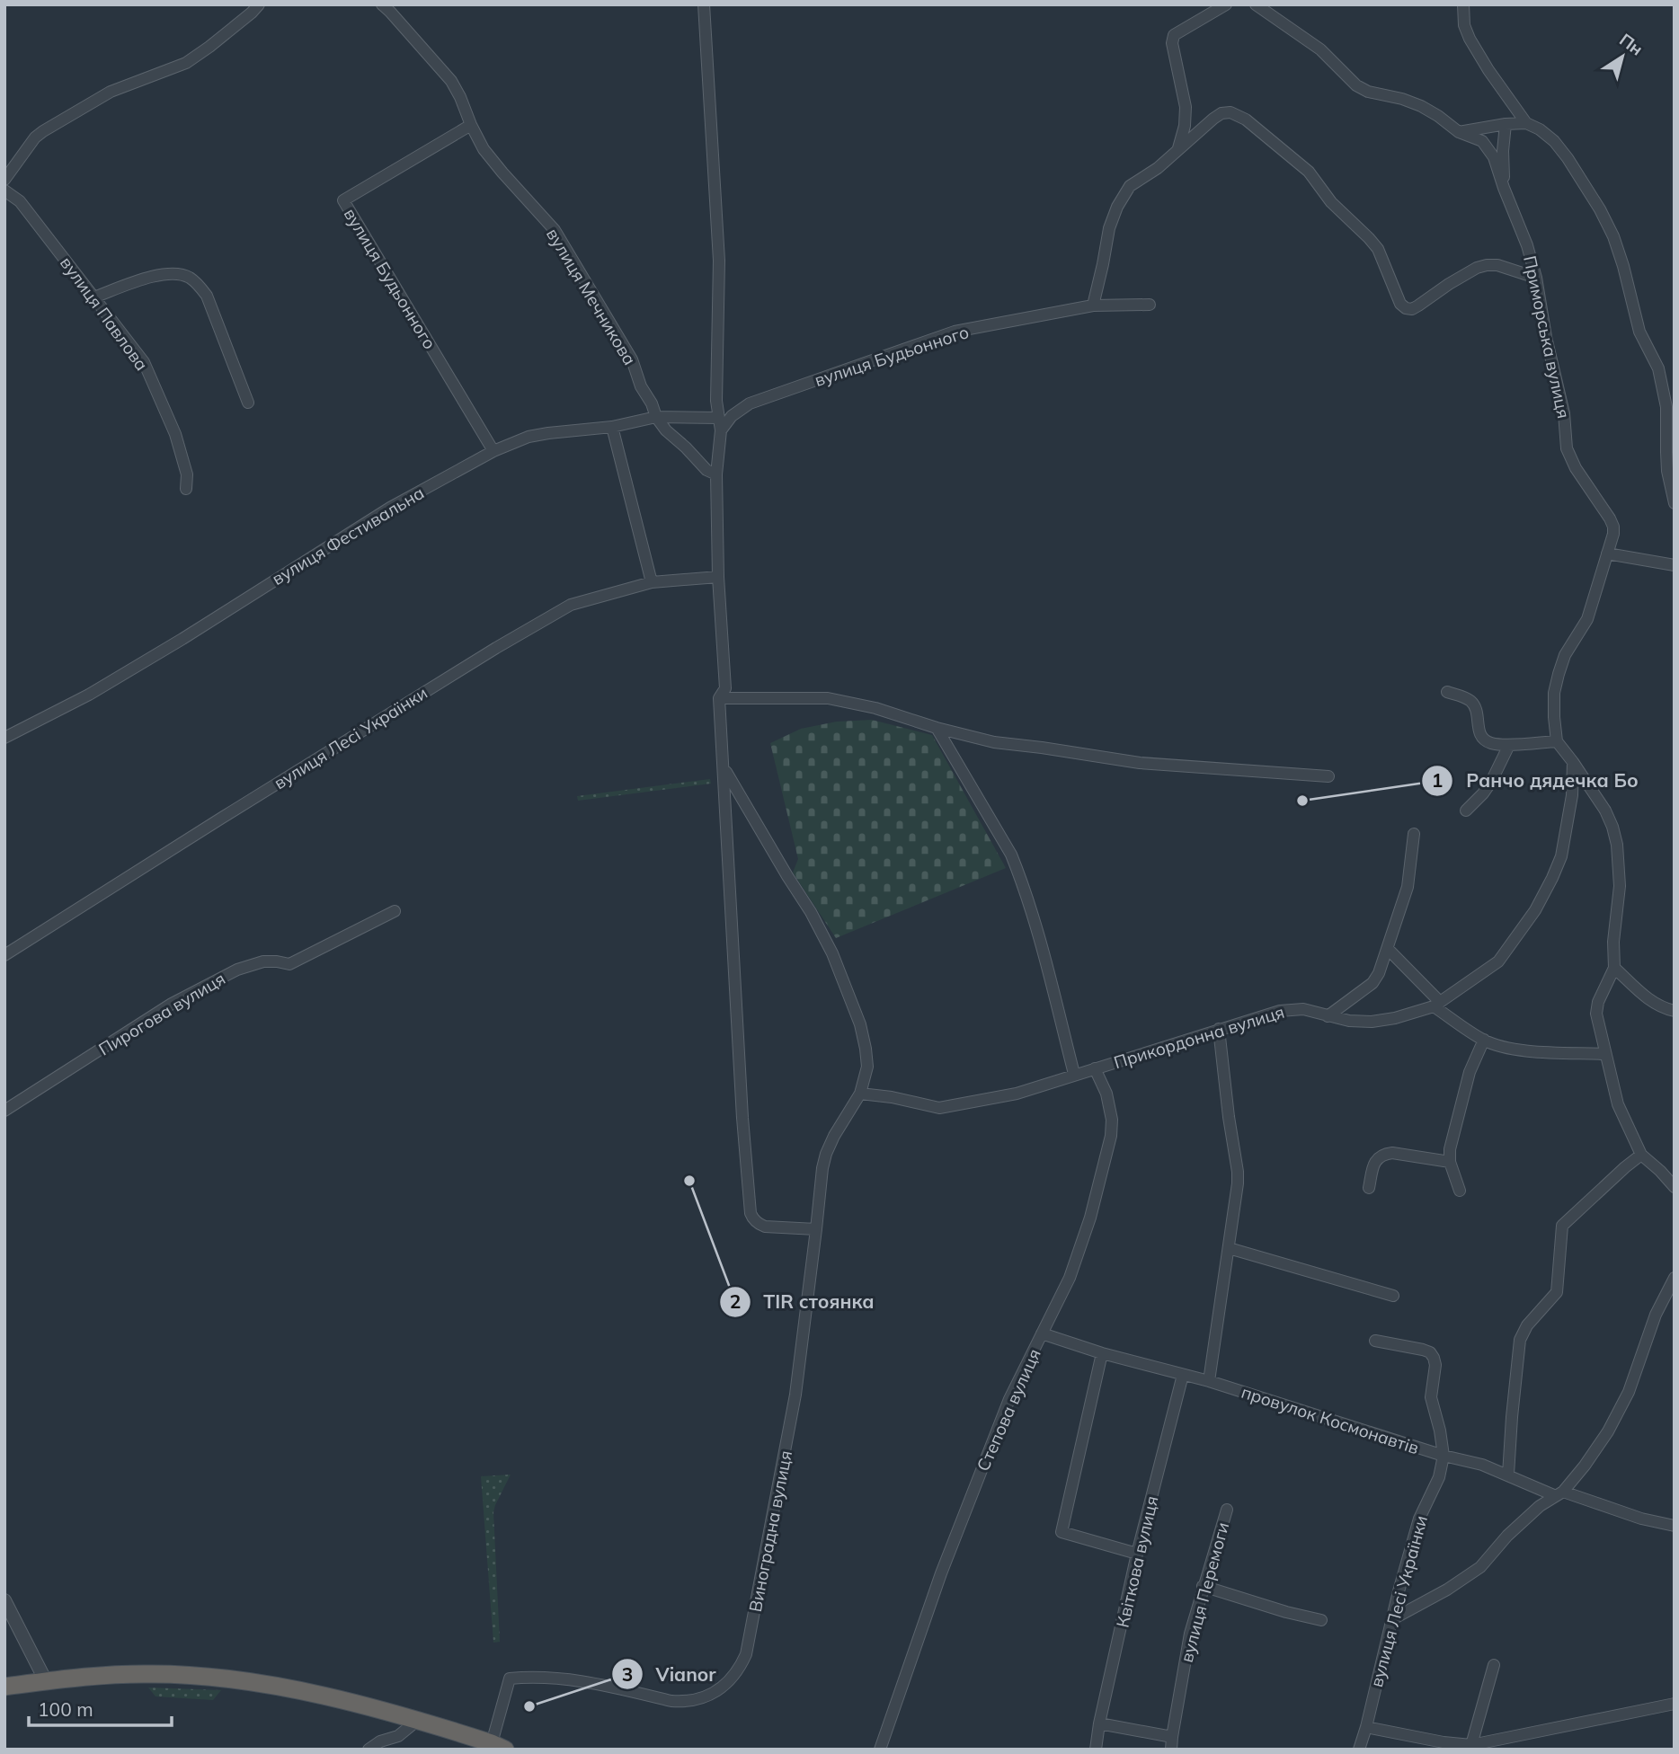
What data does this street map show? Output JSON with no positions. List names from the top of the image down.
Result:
{
  "streets": {
    "street": [
      "вулиця Будьонного",
      "вулиця Мечникова",
      "вулиця Павлова",
      "Приморська вулиця",
      "вулиця Фестивальна",
      "вулиця Лесі Українки",
      "Пирогова вулиця",
      "Прикордонна вулиця",
      "Степова вулиця",
      "провулок Космонавтів",
      "Виноградна вулиця",
      "Квіткова вулиця",
      "вулиця Перемоги"
    ]
  },
  "crossings": [
    ["вулиця Будьонного", "вулиця Мечникова"],
    ["вулиця Будьонного", "вулиця Фестивальна"],
    ["вулиця Мечникова", "вулиця Фестивальна"],
    ["вулиця Лесі Українки", "провулок Космонавтів"],
    ["Прикордонна вулиця", "Степова вулиця"],
    ["Прикордонна вулиця", "Виноградна вулиця"],
    ["Степова вулиця", "провулок Космонавтів"],
    ["провулок Космонавтів", "Квіткова вулиця"]
  ],
  "places": ["Ранчо дядечка Бо", "TIR стоянка", "Vianor"],
  "scale_bar": "100 m",
  "north": "top right"
}
